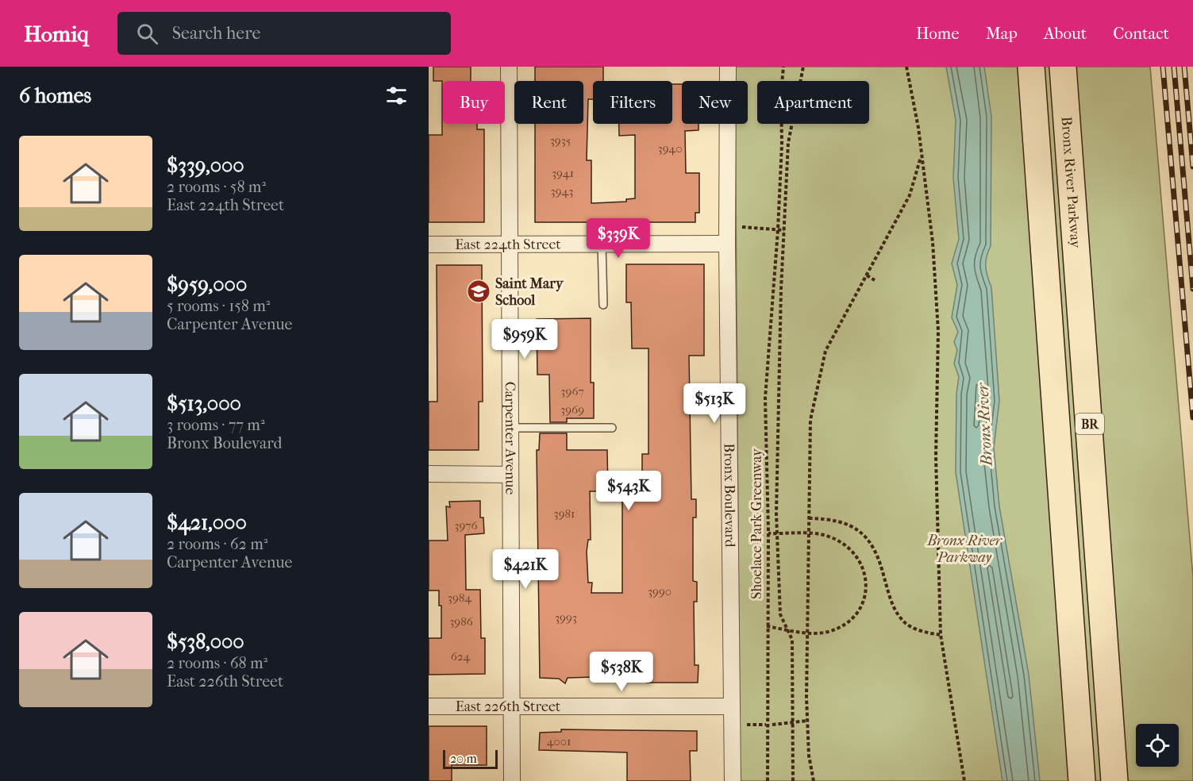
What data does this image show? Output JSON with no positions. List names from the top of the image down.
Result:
{
  "streets": {
    "highway": ["Bronx River Parkway", "BR"],
    "street": [
      "East 224th Street",
      "Carpenter Avenue",
      "Bronx Boulevard",
      "East 226th Street"
    ],
    "path": ["Shoelace Park Greenway"]
  },
  "crossings": [
    ["East 224th Street", "Carpenter Avenue"],
    ["East 224th Street", "Bronx Boulevard"],
    ["Carpenter Avenue", "East 226th Street"],
    ["Bronx Boulevard", "East 226th Street"]
  ],
  "water": ["Bronx River"],
  "parks": ["Bronx River Parkway"],
  "places": {
    "school or university": ["Saint Mary School"]
  },
  "house_numbers": [
    "3935",
    "3940",
    "3941",
    "3943",
    "3967",
    "3969",
    "3981",
    "3976",
    "3990",
    "3984",
    "3993",
    "3986",
    "624",
    "4001"
  ],
  "scale_bar": "20 m",
  "page": {
    "header": "Homiq",
    "search": "Search here",
    "nav": [
      "Home",
      "Map",
      "About",
      "Contact"
    ],
    "heading": "6 homes",
    "chip": [
      "Buy",
      "Rent",
      "Filters",
      "New",
      "Apartment"
    ],
    "list": [
      {
        "name": "$339,000",
        "note": "2 rooms · 58 m² · East 224th Street"
      },
      {
        "name": "$959,000",
        "note": "5 rooms · 158 m² · Carpenter Avenue"
      },
      {
        "name": "$513,000",
        "note": "3 rooms · 77 m² · Bronx Boulevard"
      },
      {
        "name": "$421,000",
        "note": "2 rooms · 62 m² · Carpenter Avenue"
      },
      {
        "name": "$538,000",
        "note": "2 rooms · 68 m² · East 226th Street"
      }
    ],
    "price": [
      "$339K",
      "$959K",
      "$513K",
      "$543K",
      "$421K",
      "$538K"
    ],
    "scale": "20 m"
  }
}
